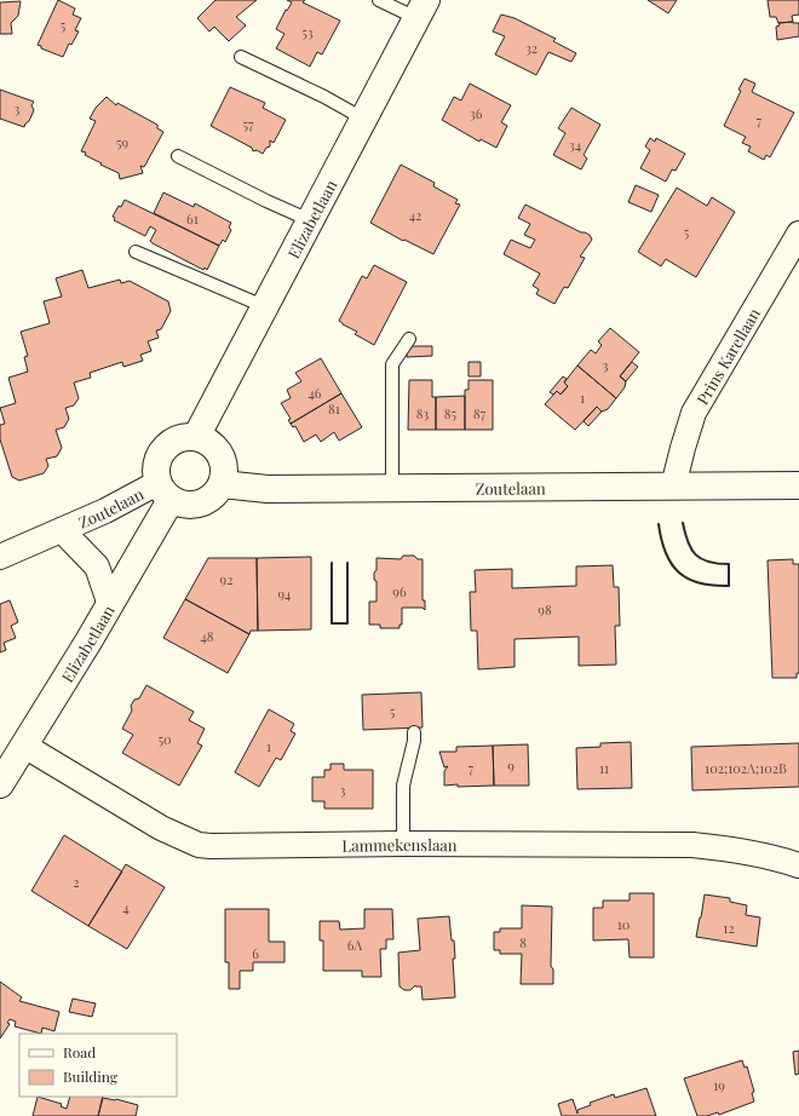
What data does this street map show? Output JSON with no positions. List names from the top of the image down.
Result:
{
  "streets": {
    "street": [
      "Elizabetlaan",
      "Prins Karellaan",
      "Zoutelaan",
      "Lammekenslaan"
    ]
  },
  "crossings": [
    ["Elizabetlaan", "Zoutelaan"],
    ["Elizabetlaan", "Lammekenslaan"],
    ["Prins Karellaan", "Zoutelaan"]
  ],
  "house_numbers": [
    "5",
    "53",
    "32",
    "3",
    "36",
    "7",
    "57",
    "59",
    "34",
    "42",
    "61",
    "5",
    "3",
    "46",
    "1",
    "81",
    "83",
    "85",
    "87",
    "92",
    "96",
    "94",
    "98",
    "48",
    "5",
    "50",
    "1",
    "9",
    "7",
    "11",
    "102;102A;102B",
    "3",
    "2",
    "4",
    "10",
    "12",
    "8",
    "6A",
    "6",
    "19"
  ],
  "legend": ["Road", "Building"]
}
